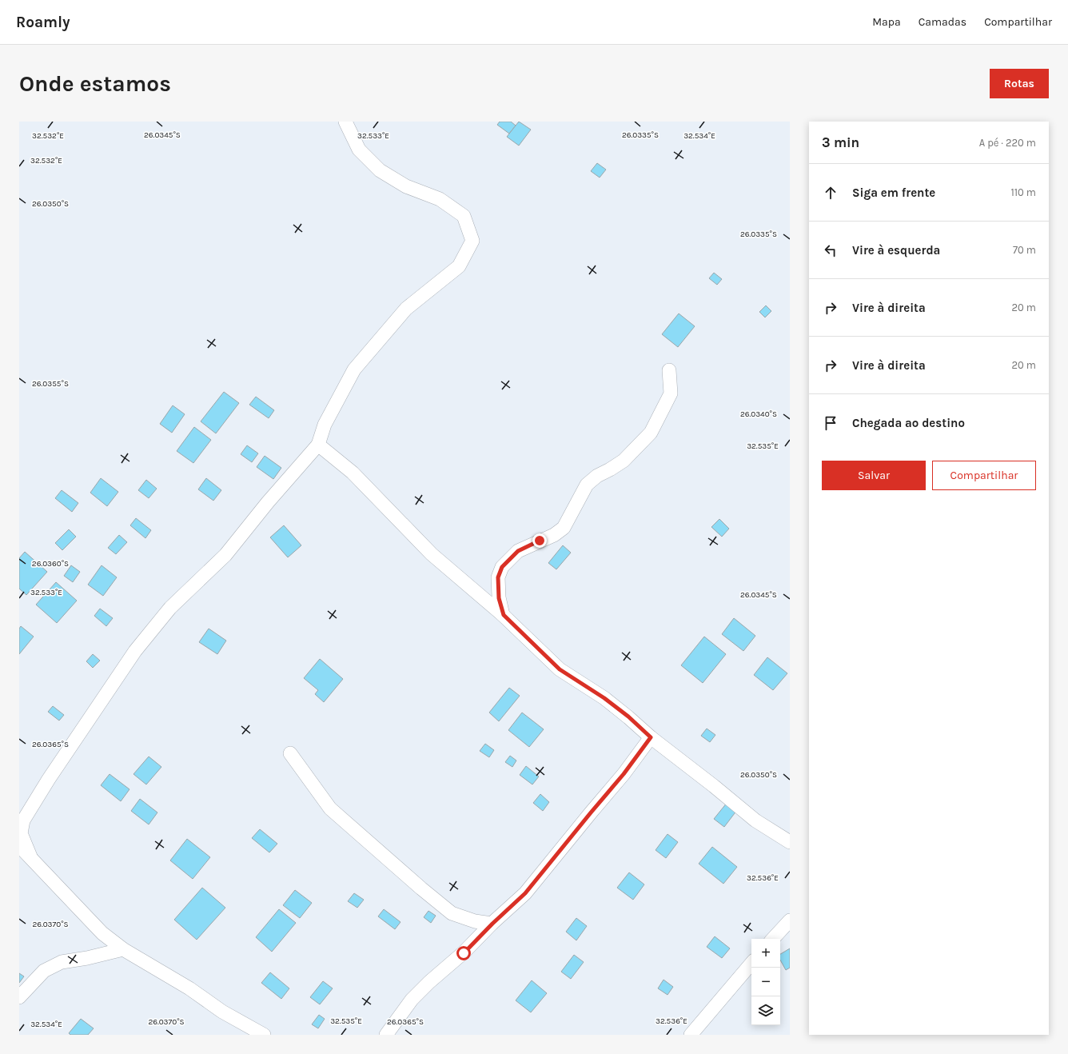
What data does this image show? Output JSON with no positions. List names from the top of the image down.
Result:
{
  "page": {
    "header": "Roamly",
    "nav": ["Mapa", "Camadas", "Compartilhar"],
    "buttons": [
      "Rotas",
      ["Salvar", "Compartilhar"]
    ],
    "title": "Onde estamos",
    "heading": ["3 min", "A pé · 220 m"],
    "list": [
      ["Siga em frente", "110 m"],
      ["Vire à esquerda", "70 m"],
      ["Vire à direita", "20 m"],
      ["Vire à direita", "20 m"],
      "Chegada ao destino"
    ],
    "map_buttons": ["+", "−"]
  },
  "coordinates": [
    "26.0345°S",
    "26.0335°S",
    "32.532°E",
    "32.533°E",
    "32.534°E",
    "26.0350°S",
    "26.0355°S",
    "26.0340°S",
    "32.535°E",
    "26.0360°S",
    "26.0365°S",
    "32.536°E",
    "26.0370°S"
  ]
}
